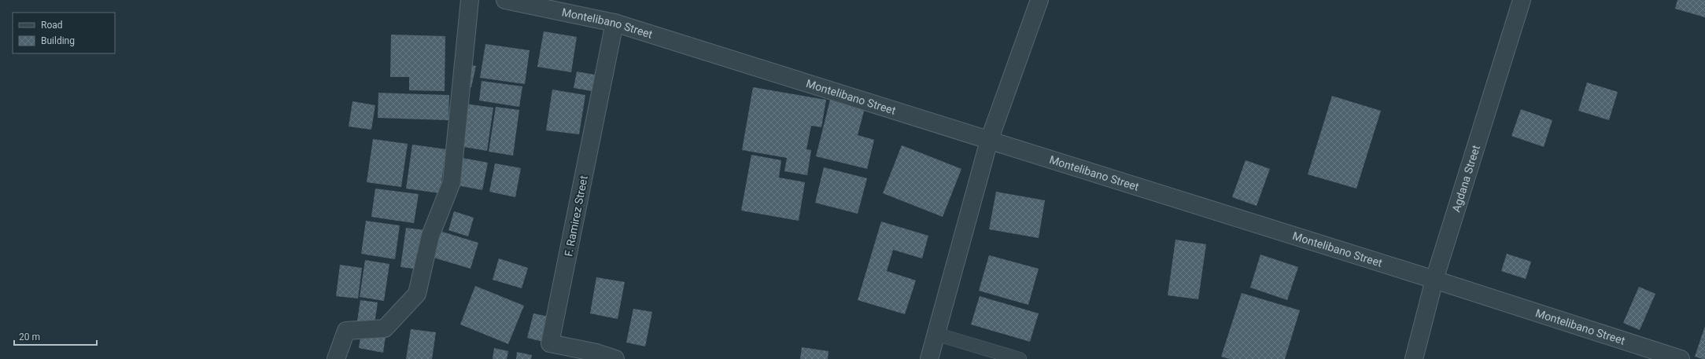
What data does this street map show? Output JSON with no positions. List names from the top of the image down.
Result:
{
  "streets": {
    "street": ["Montelibano Street", "Agdana Street", "F. Ramirez Street"]
  },
  "crossings": [
    ["Montelibano Street", "Agdana Street"],
    ["Montelibano Street", "F. Ramirez Street"]
  ],
  "legend": ["Road", "Building"],
  "scale_bar": "20 m"
}
